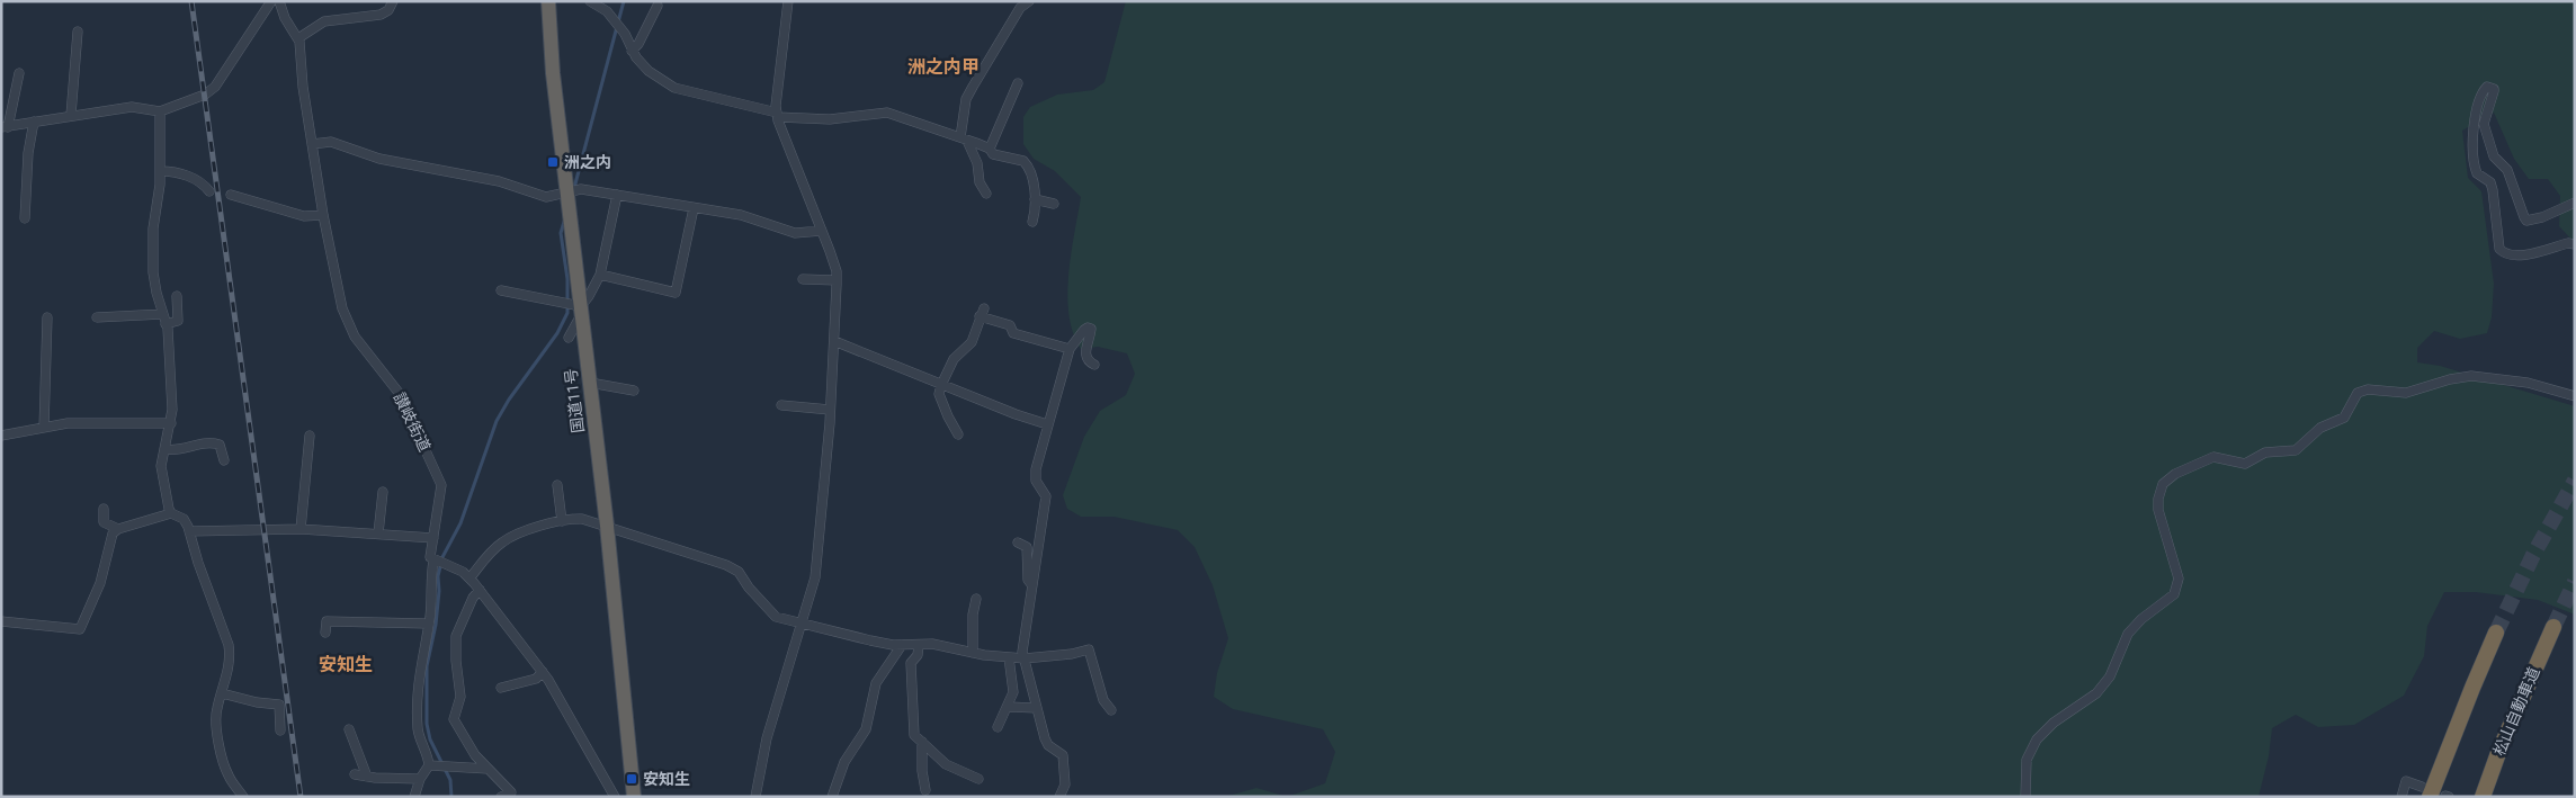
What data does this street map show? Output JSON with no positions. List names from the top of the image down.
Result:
{
  "streets": {
    "highway": ["国道11号", "松山自動車道"],
    "street": ["讃岐街道"]
  },
  "districts": ["洲之内甲", "安知生"],
  "places": {
    "transit": ["洲之内", "安知生"]
  }
}
